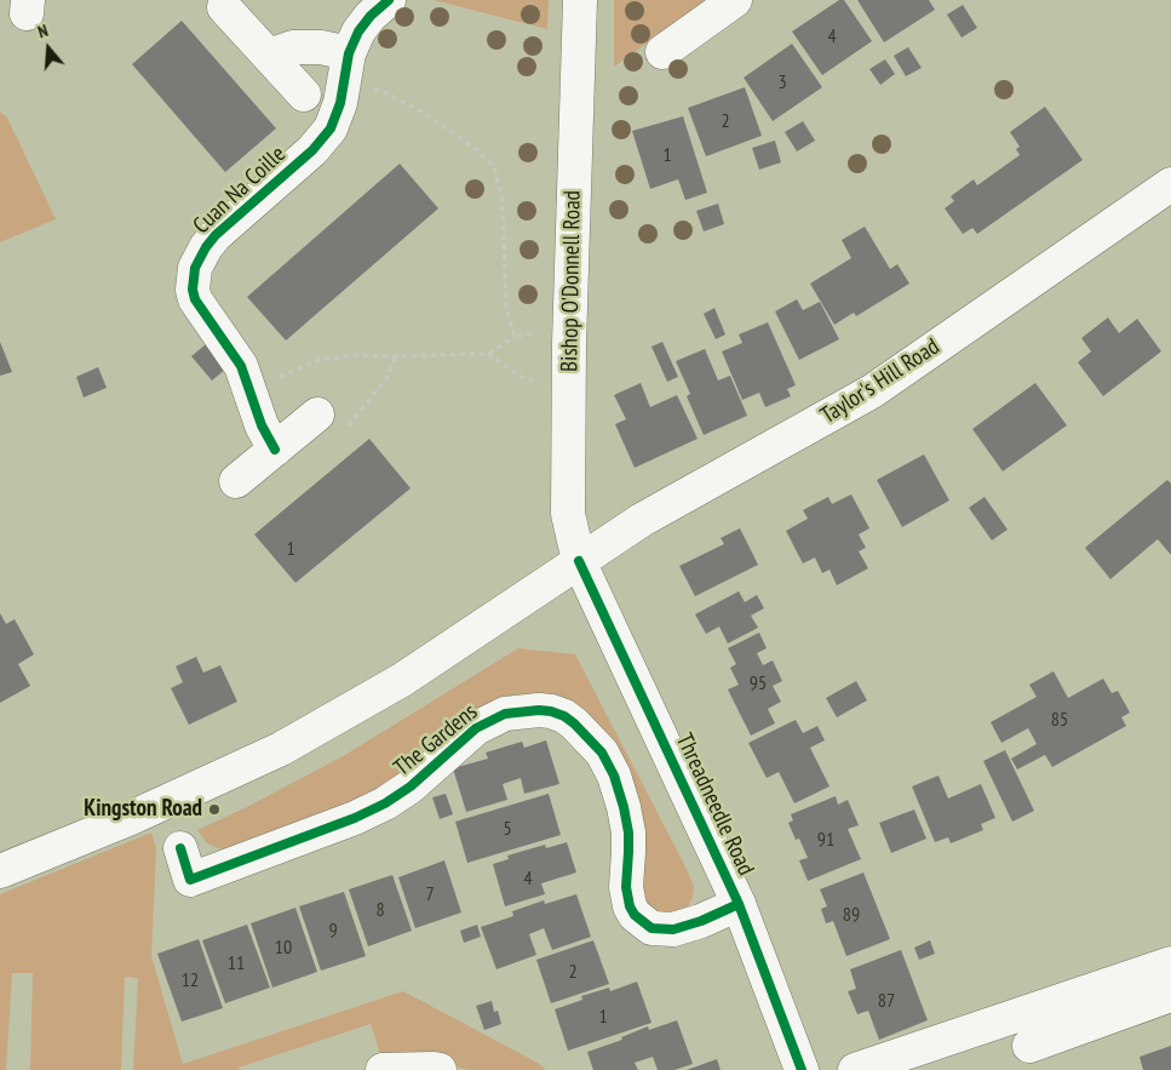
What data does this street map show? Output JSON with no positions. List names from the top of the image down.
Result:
{
  "streets": {
    "main road": [
      "Cuan Na Coille",
      "Bishop O'Donnell Road",
      "Taylor's Hill Road",
      "The Gardens",
      "Threadneedle Road"
    ]
  },
  "crossings": [
    ["Bishop O'Donnell Road", "Taylor's Hill Road"],
    ["Bishop O'Donnell Road", "Threadneedle Road"],
    ["Taylor's Hill Road", "Threadneedle Road"],
    ["The Gardens", "Threadneedle Road"]
  ],
  "places": ["Kingston Road"],
  "house_numbers": [
    "4",
    "3",
    "2",
    "1",
    "1",
    "95",
    "85",
    "5",
    "91",
    "4",
    "7",
    "8",
    "89",
    "9",
    "10",
    "11",
    "2",
    "12",
    "87",
    "1"
  ],
  "north": "top"
}
